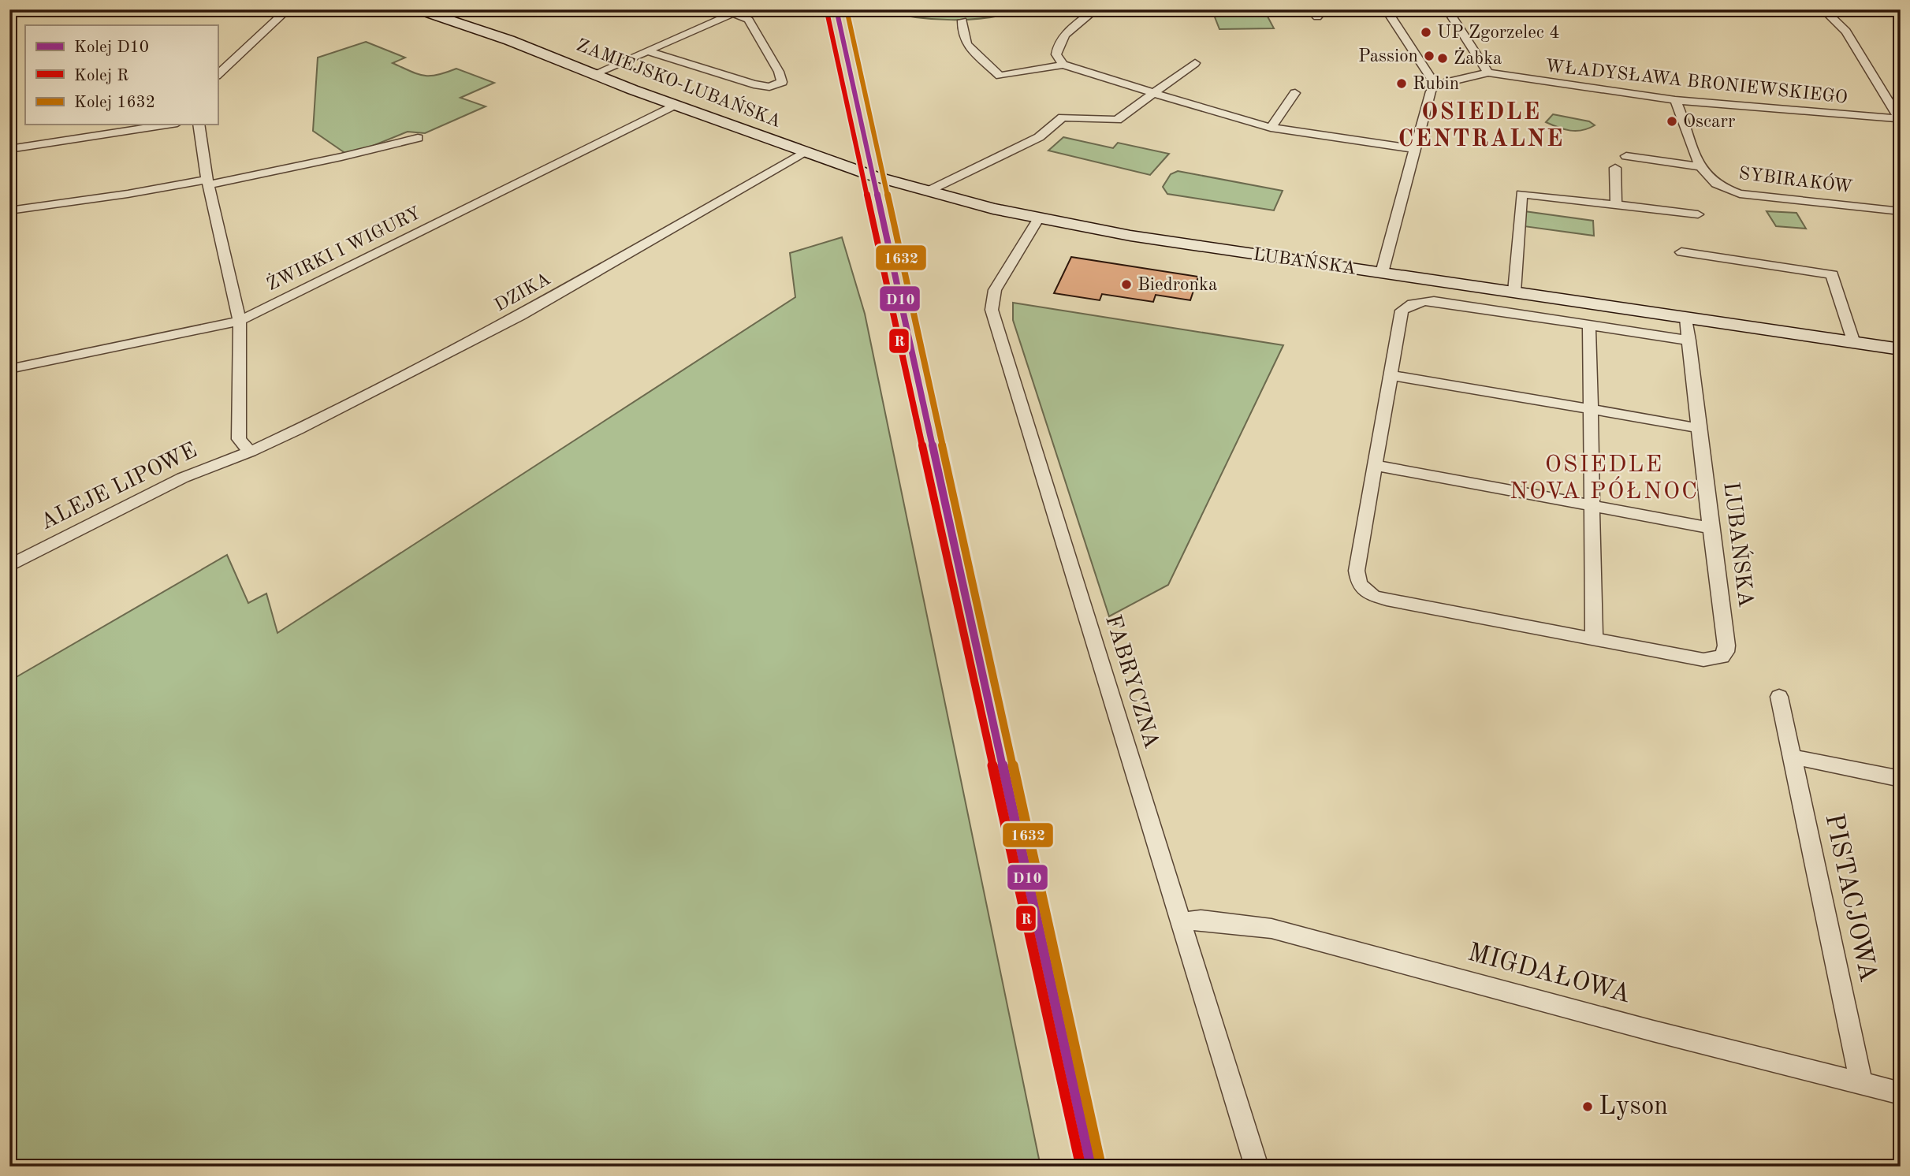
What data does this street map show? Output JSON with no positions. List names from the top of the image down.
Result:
{
  "streets": {
    "main road": ["ZAMIEJSKO-LUBAŃSKA", "LUBAŃSKA"],
    "street": [
      "WŁADYSŁAWA BRONIEWSKIEGO",
      "SYBIRAKÓW",
      "ŻWIRKI I WIGURY",
      "DZIKA",
      "ALEJE LIPOWE",
      "FABRYCZNA",
      "PISTACJOWA",
      "MIGDAŁOWA"
    ]
  },
  "crossings": [
    ["WŁADYSŁAWA BRONIEWSKIEGO", "SYBIRAKÓW"],
    ["ZAMIEJSKO-LUBAŃSKA", "ŻWIRKI I WIGURY"],
    ["ZAMIEJSKO-LUBAŃSKA", "LUBAŃSKA"],
    ["ZAMIEJSKO-LUBAŃSKA", "DZIKA"],
    ["LUBAŃSKA", "FABRYCZNA"],
    ["DZIKA", "ALEJE LIPOWE"],
    ["FABRYCZNA", "MIGDAŁOWA"],
    ["PISTACJOWA", "MIGDAŁOWA"]
  ],
  "districts": ["OSIEDLE CENTRALNE", "OSIEDLE NOVA PÓŁNOC"],
  "places": [
    "UP Zgorzelec 4",
    "Passion",
    "Żabka",
    "Rubin",
    "Oscarr",
    "Biedronka",
    "Lyson"
  ],
  "lines": ["rail line D10", "rail line 1632", "rail line R"],
  "legend": ["Kolej D10", "Kolej R", "Kolej 1632"]
}
